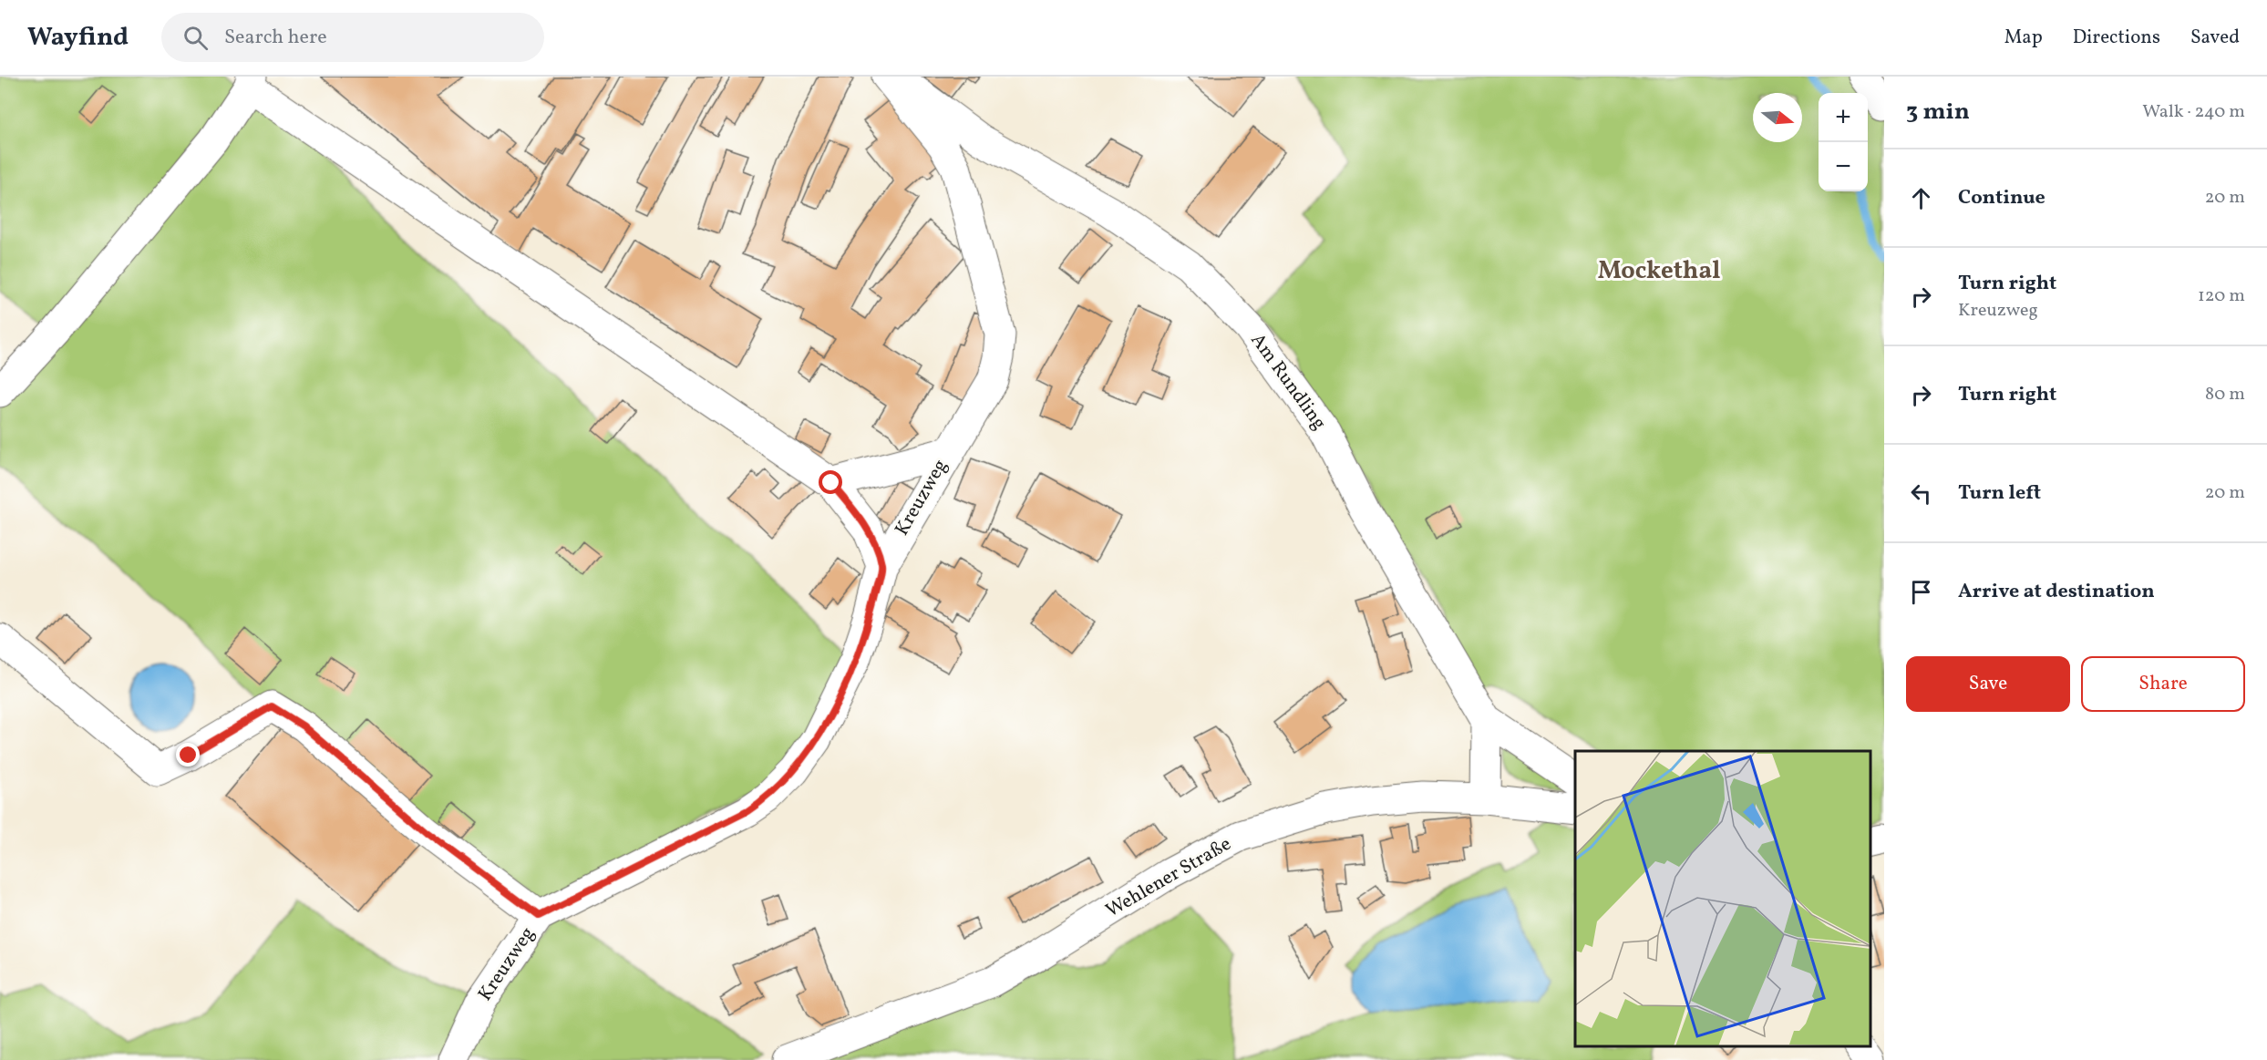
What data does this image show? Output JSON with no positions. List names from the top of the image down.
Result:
{
  "streets": {
    "street": ["Am Rundling", "Kreuzweg", "Wehlener Straße"]
  },
  "districts": ["Mockethal"],
  "north": "right",
  "page": {
    "header": "Wayfind",
    "search": "Search here",
    "nav": ["Map", "Directions", "Saved"],
    "heading": ["3 min", "Walk · 240 m"],
    "map_buttons": ["+", "−"],
    "list": [
      ["Continue", "20 m"],
      ["Turn right", "Kreuzweg", "120 m"],
      ["Turn right", "80 m"],
      ["Turn left", "20 m"],
      "Arrive at destination"
    ],
    "buttons": ["Save", "Share"]
  }
}
